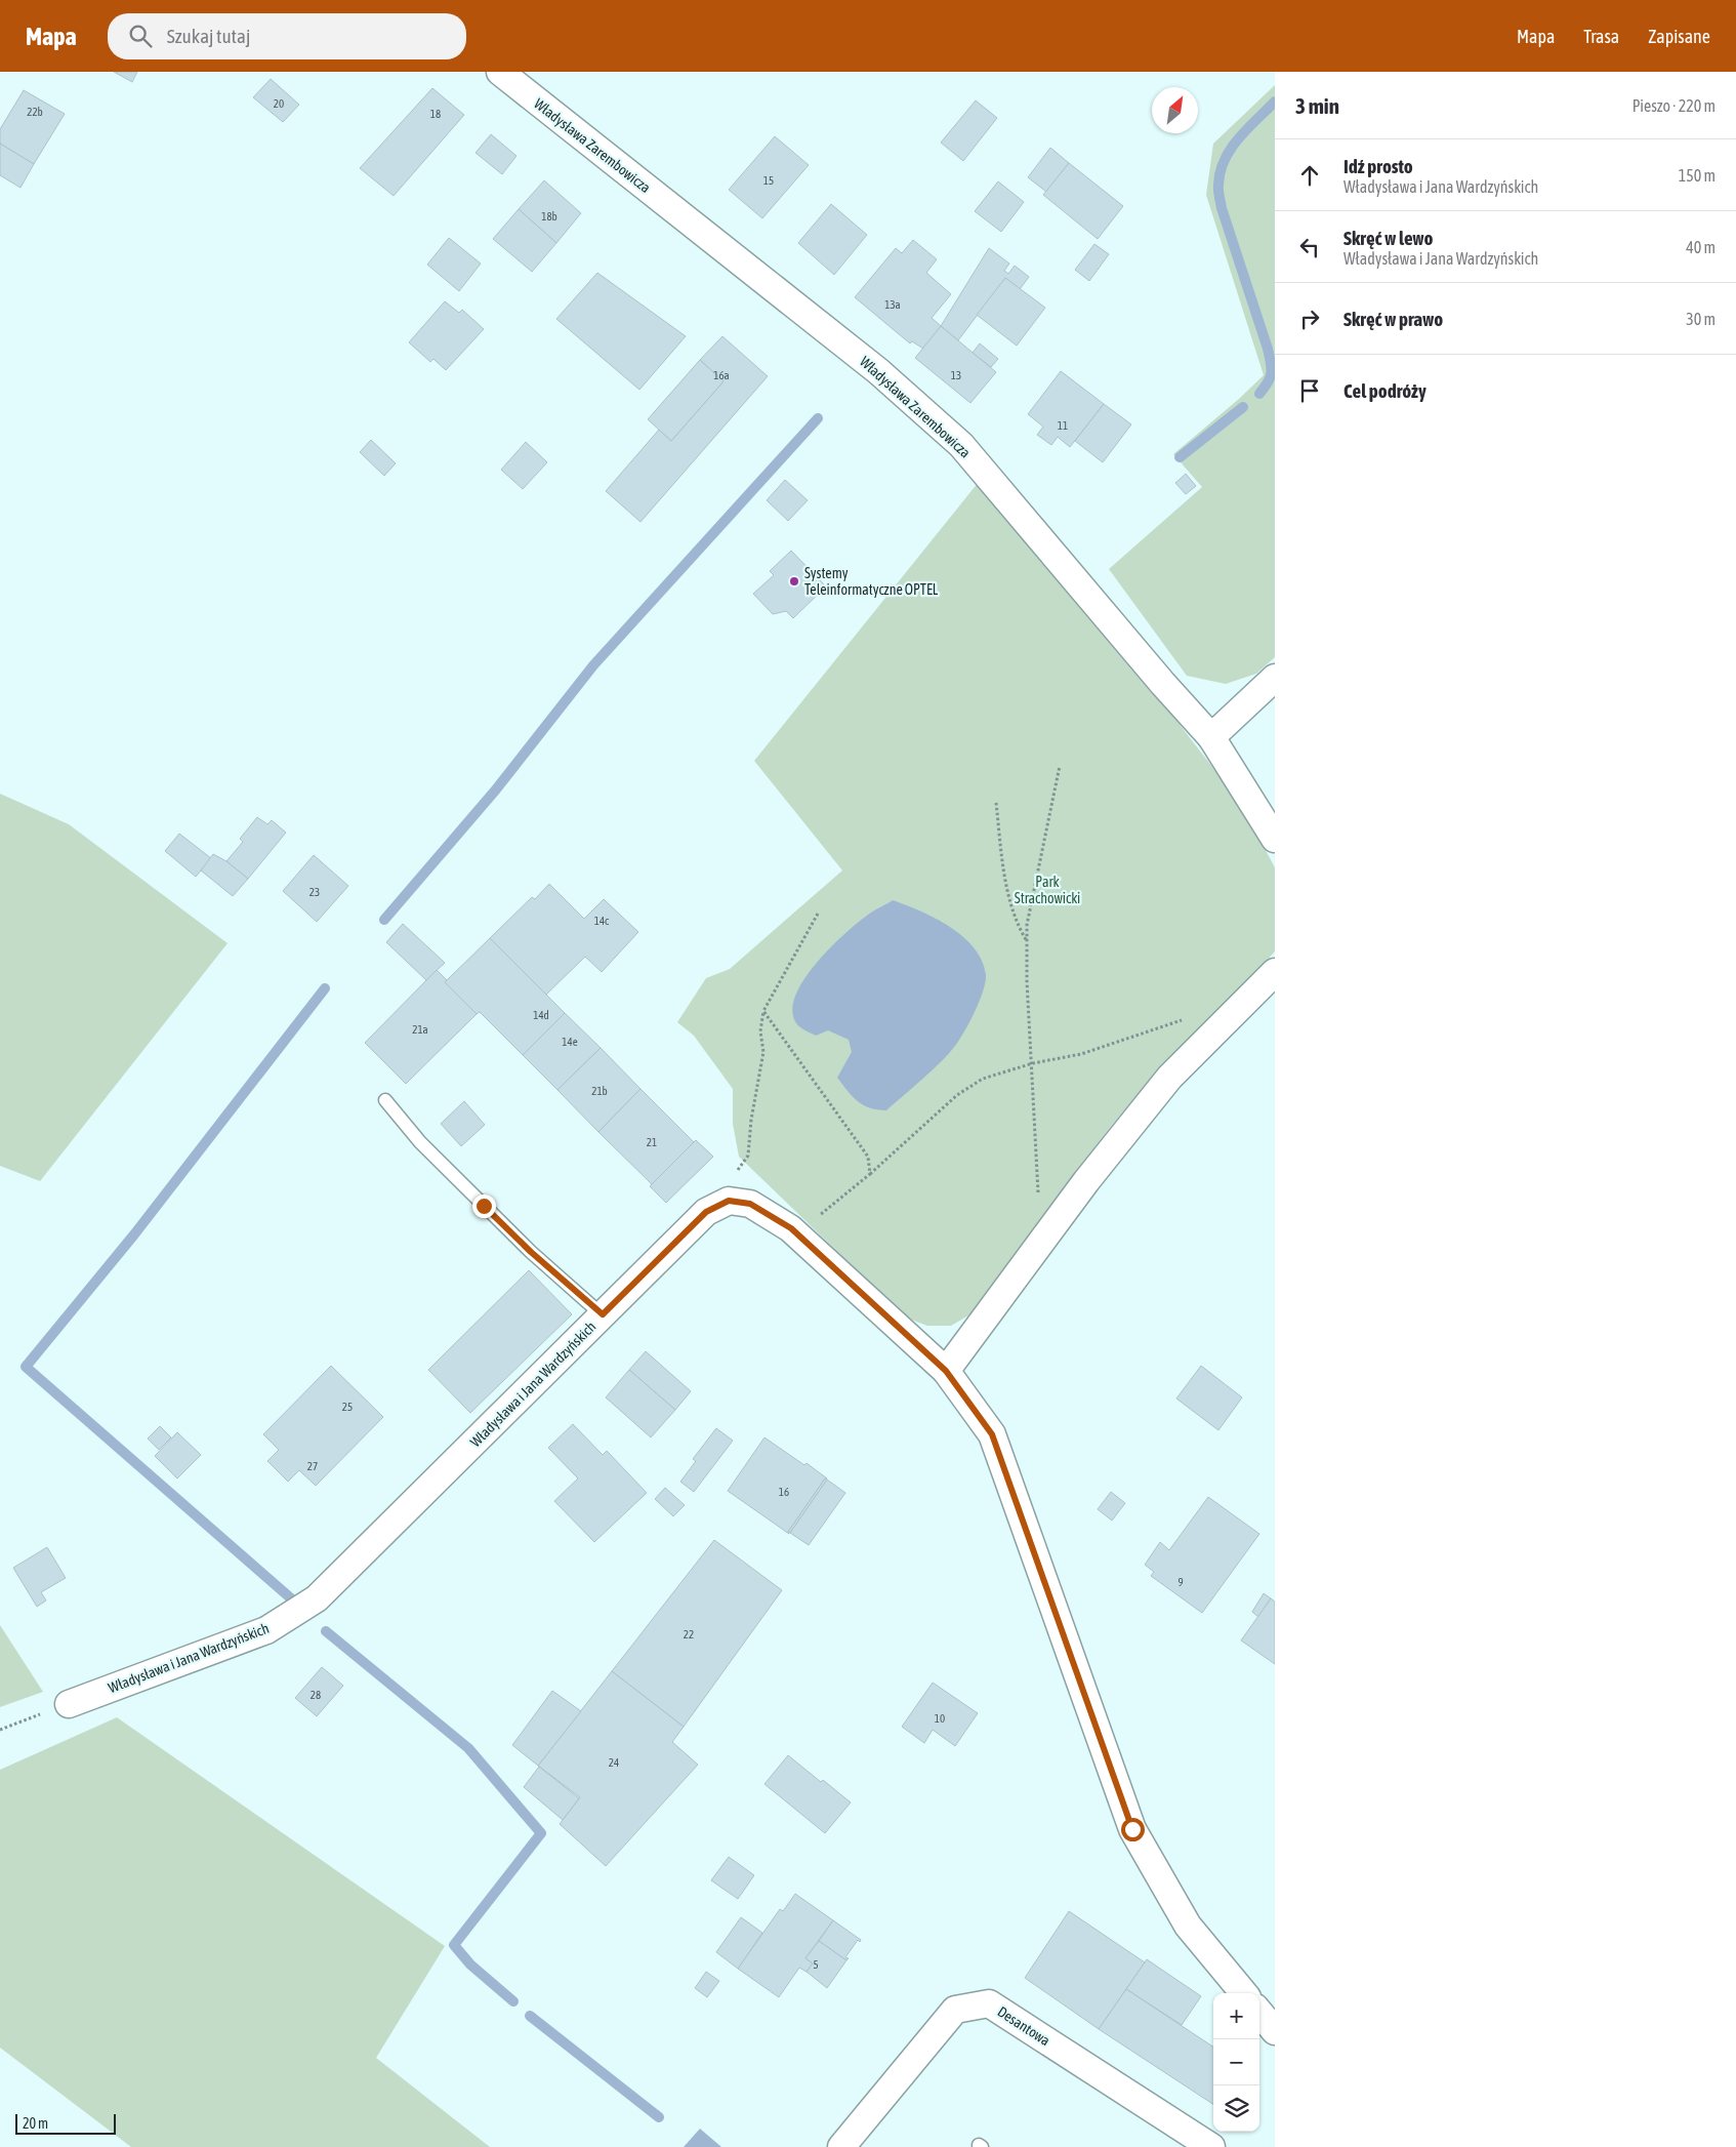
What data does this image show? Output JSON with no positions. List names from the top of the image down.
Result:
{
  "streets": {
    "street": ["Władysława Zarembowicza", "Władysława i Jana Wardzyńskich", "Desantowa"]
  },
  "parks": ["Park Strachowicki"],
  "places": ["Systemy Teleinformatyczne OPTEL"],
  "house_numbers": [
    "20",
    "22b",
    "18",
    "15",
    "18b",
    "13a",
    "16a",
    "13",
    "11",
    "23",
    "14c",
    "14d",
    "21a",
    "14e",
    "21b",
    "21",
    "25",
    "27",
    "16",
    "9",
    "22",
    "28",
    "10",
    "24",
    "5"
  ],
  "scale_bar": "20 m",
  "north": "top right",
  "page": {
    "header": "Mapa",
    "search": "Szukaj tutaj",
    "nav": ["Mapa", "Trasa", "Zapisane"],
    "heading": ["3 min", "Pieszo · 220 m"],
    "list": [
      ["Idź prosto", "Władysława i Jana Wardzyńskich", "150 m"],
      ["Skręć w lewo", "Władysława i Jana Wardzyńskich", "40 m"],
      ["Skręć w prawo", "30 m"],
      "Cel podróży"
    ],
    "map_buttons": ["+", "−"],
    "scale": "20 m"
  }
}
